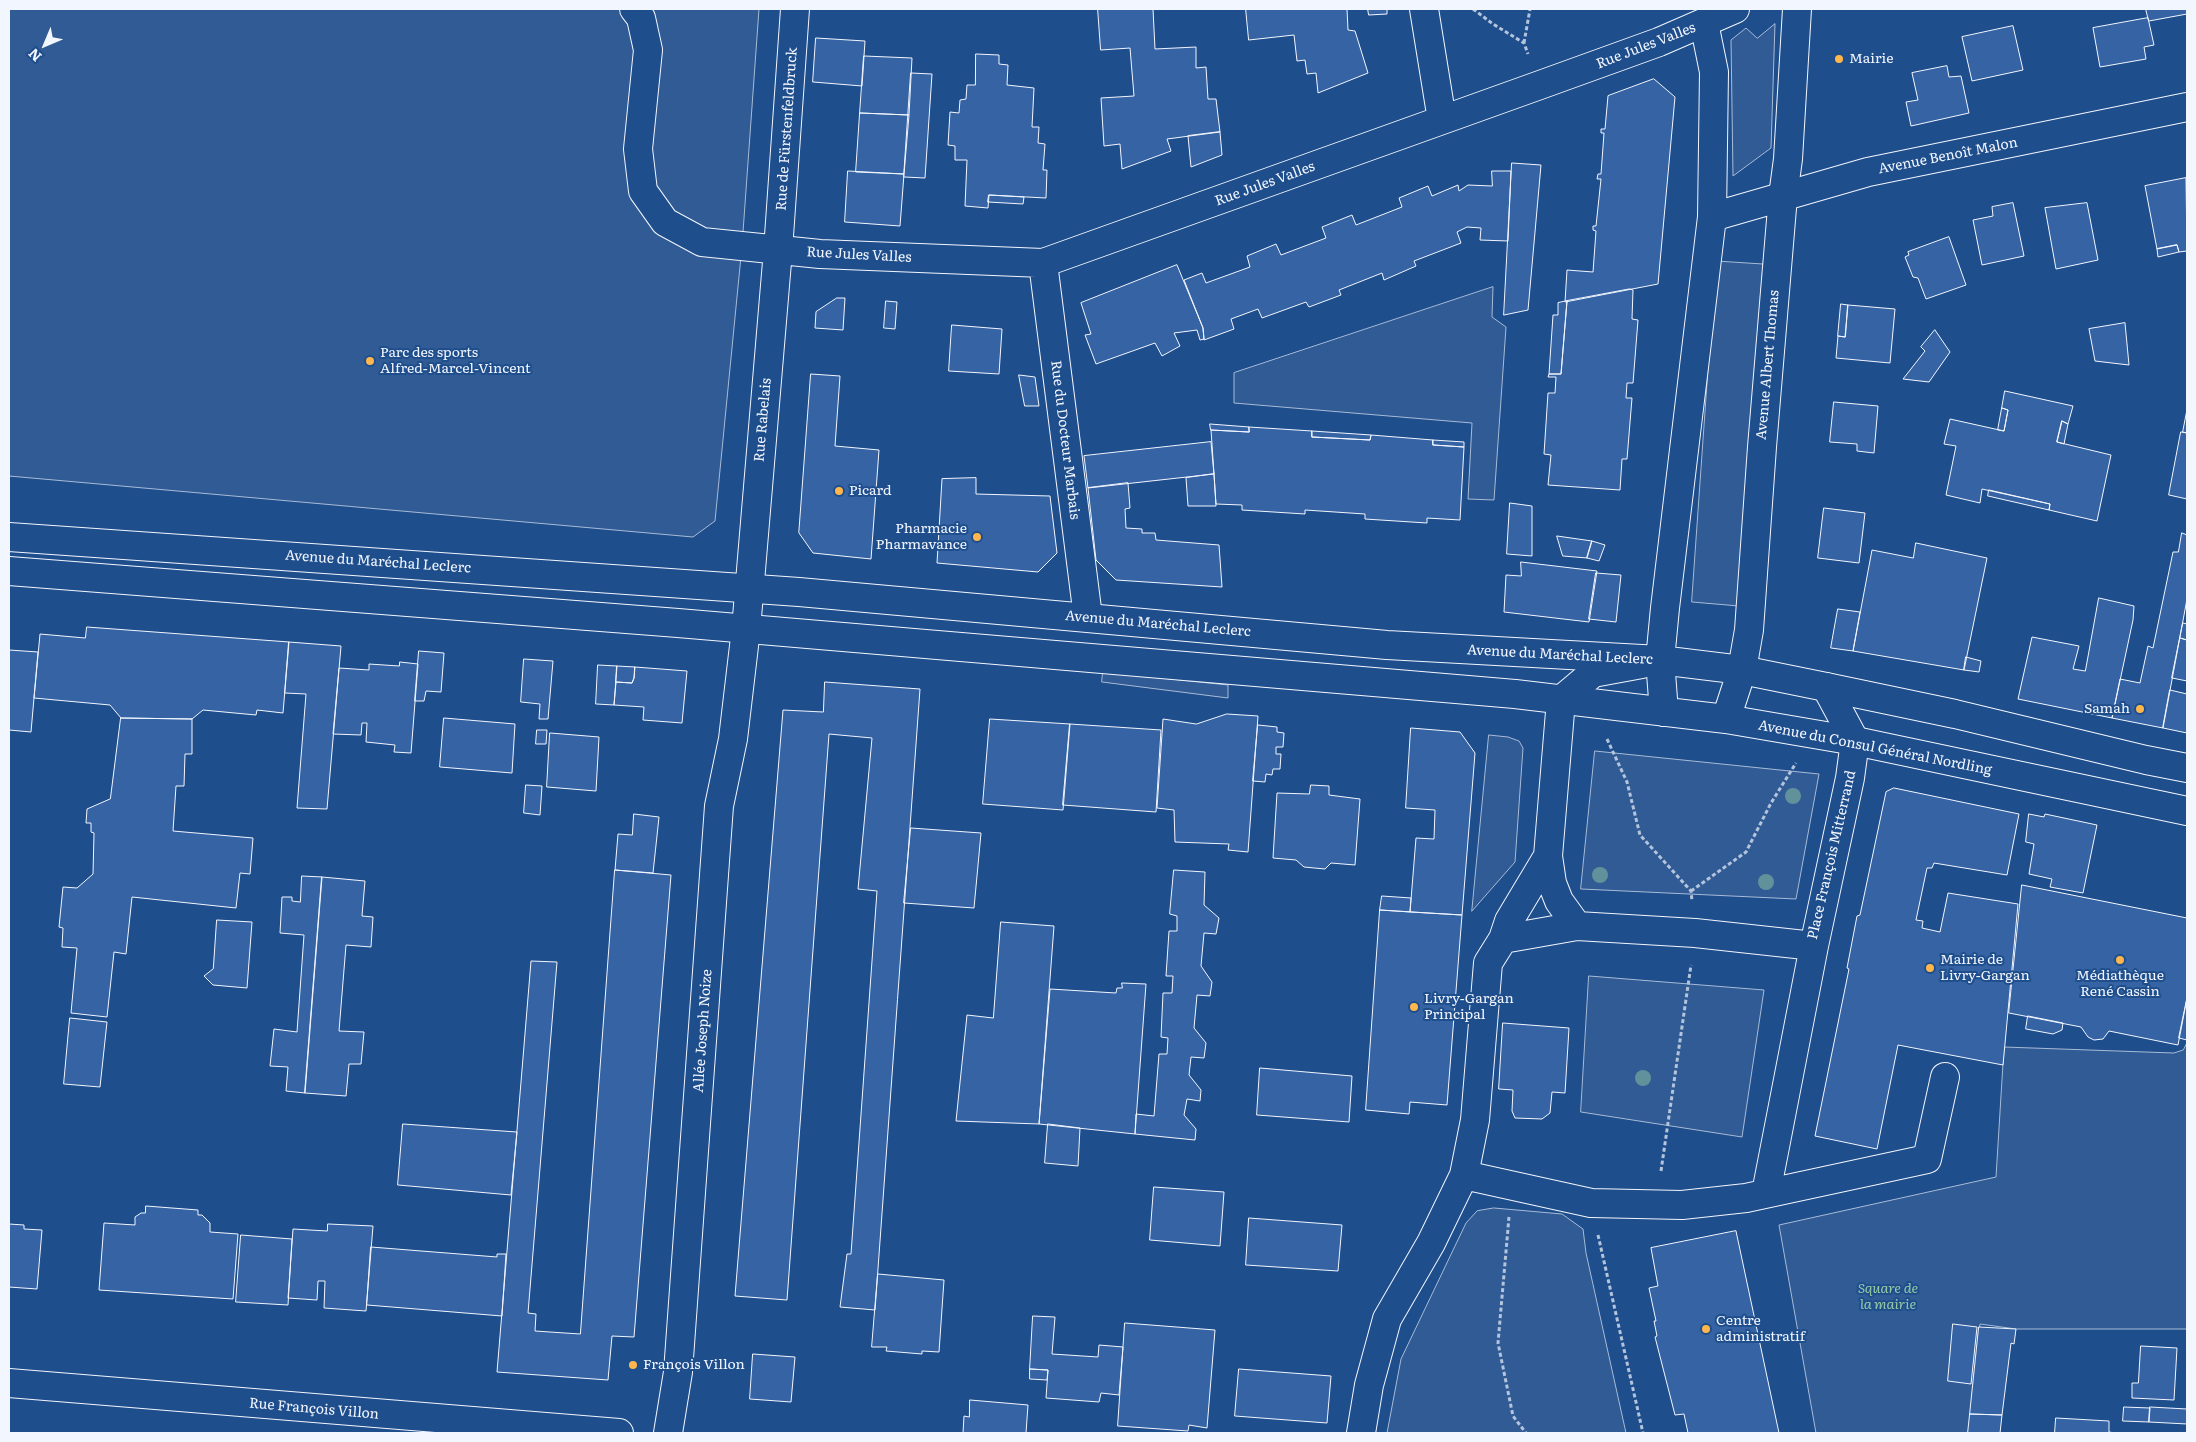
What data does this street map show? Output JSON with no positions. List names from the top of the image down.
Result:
{
  "streets": {
    "street": [
      "Rue Jules Valles",
      "Rue de Fürstenfeldbruck",
      "Avenue Benoît Malon",
      "Avenue Albert Thomas",
      "Rue Rabelais",
      "Rue du Docteur Marbais",
      "Avenue du Maréchal Leclerc",
      "Avenue du Consul Général Nordling",
      "Place François Mitterrand",
      "Allée Joseph Noize",
      "Rue François Villon"
    ]
  },
  "crossings": [
    ["Rue Jules Valles", "Rue de Fürstenfeldbruck"],
    ["Rue Jules Valles", "Rue Rabelais"],
    ["Rue Jules Valles", "Rue du Docteur Marbais"],
    ["Rue de Fürstenfeldbruck", "Rue Rabelais"],
    ["Avenue Benoît Malon", "Avenue Albert Thomas"],
    ["Avenue Albert Thomas", "Avenue du Consul Général Nordling"],
    ["Rue Rabelais", "Avenue du Maréchal Leclerc"],
    ["Rue du Docteur Marbais", "Avenue du Maréchal Leclerc"],
    ["Avenue du Maréchal Leclerc", "Avenue du Consul Général Nordling"],
    ["Avenue du Consul Général Nordling", "Place François Mitterrand"]
  ],
  "parks": ["Square de la mairie"],
  "places": [
    "Mairie",
    "Parc des sports Alfred-Marcel-Vincent",
    "Picard",
    "Pharmacie Pharmavance",
    "Samah",
    "Médiathèque René Cassin",
    "Mairie de Livry-Gargan",
    "Livry-Gargan Principal",
    "Centre administratif",
    "François Villon"
  ],
  "north": "bottom left"
}
